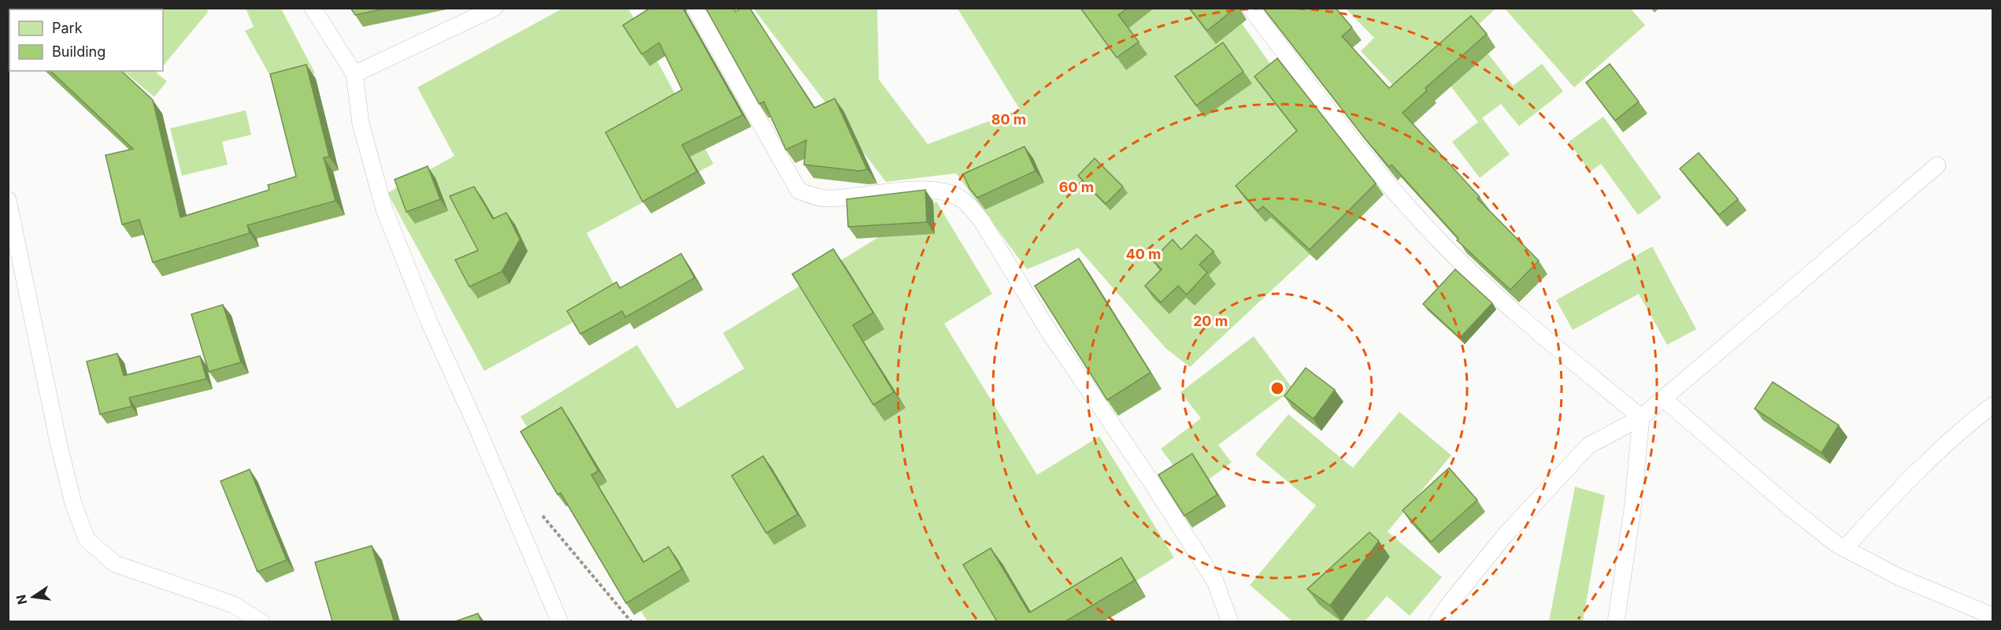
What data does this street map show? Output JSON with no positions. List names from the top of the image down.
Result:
{
  "legend": ["Park", "Building"],
  "north": "left",
  "rings": [
    "80 m",
    "60 m",
    "40 m",
    "20 m"
  ]
}
